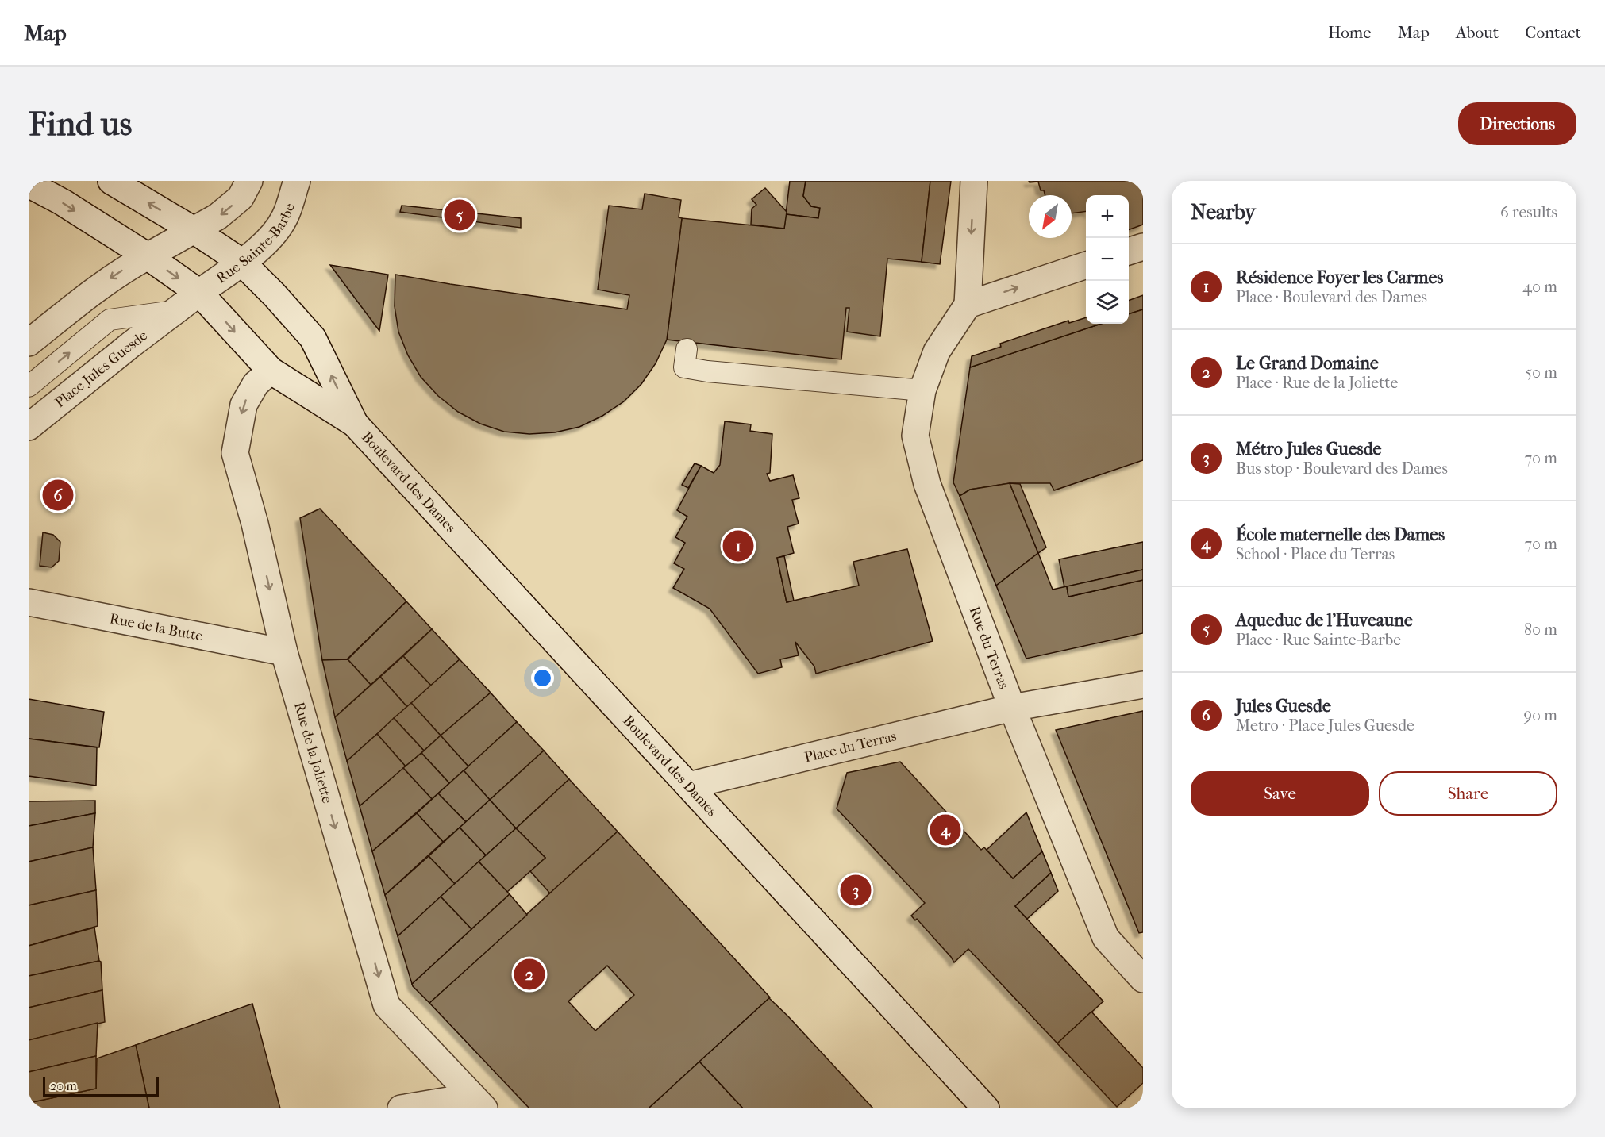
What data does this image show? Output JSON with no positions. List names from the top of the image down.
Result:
{
  "streets": {
    "street": [
      "Rue Sainte-Barbe",
      "Place Jules Guesde",
      "Boulevard des Dames",
      "Rue de la Butte",
      "Rue du Terras",
      "Place du Terras",
      "Rue de la Joliette"
    ]
  },
  "crossings": [
    ["Rue Sainte-Barbe", "Place Jules Guesde"],
    ["Rue Sainte-Barbe", "Boulevard des Dames"],
    ["Place Jules Guesde", "Boulevard des Dames"],
    ["Boulevard des Dames", "Place du Terras"],
    ["Boulevard des Dames", "Rue de la Joliette"],
    ["Rue de la Butte", "Rue de la Joliette"],
    ["Rue du Terras", "Place du Terras"]
  ],
  "one_way": ["Rue de la Joliette"],
  "scale_bar": "20 m",
  "north": "bottom left",
  "page": {
    "header": "Map",
    "nav": [
      "Home",
      "Map",
      "About",
      "Contact"
    ],
    "buttons": [
      "Directions",
      ["Save", "Share"]
    ],
    "title": "Find us",
    "heading": ["Nearby", "6 results"],
    "map_buttons": ["+", "−"],
    "pins": [
      "5",
      "6",
      "1",
      "4",
      "3",
      "2"
    ],
    "list": [
      {
        "mark": "1",
        "name": "Résidence Foyer les Carmes",
        "note": "Place · Boulevard des Dames",
        "value": "40 m"
      },
      {
        "mark": "2",
        "name": "Le Grand Domaine",
        "note": "Place · Rue de la Joliette",
        "value": "50 m"
      },
      {
        "mark": "3",
        "name": "Métro Jules Guesde",
        "note": "Bus stop · Boulevard des Dames",
        "value": "70 m"
      },
      {
        "mark": "4",
        "name": "École maternelle des Dames",
        "note": "School · Place du Terras",
        "value": "70 m"
      },
      {
        "mark": "5",
        "name": "Aqueduc de l'Huveaune",
        "note": "Place · Rue Sainte-Barbe",
        "value": "80 m"
      },
      {
        "mark": "6",
        "name": "Jules Guesde",
        "note": "Metro · Place Jules Guesde",
        "value": "90 m"
      }
    ],
    "scale": "20 m"
  }
}
